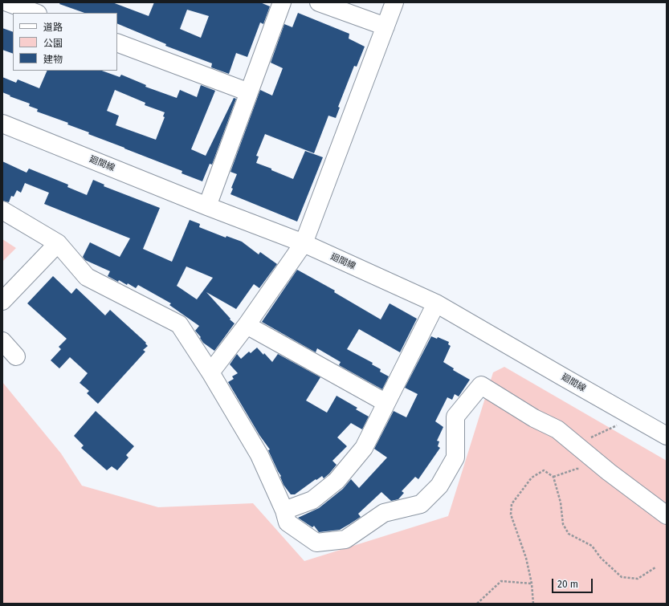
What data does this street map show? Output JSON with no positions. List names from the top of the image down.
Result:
{
  "streets": {
    "street": ["廻間線"]
  },
  "legend": ["道路", "公園", "建物"],
  "scale_bar": "20 m"
}
